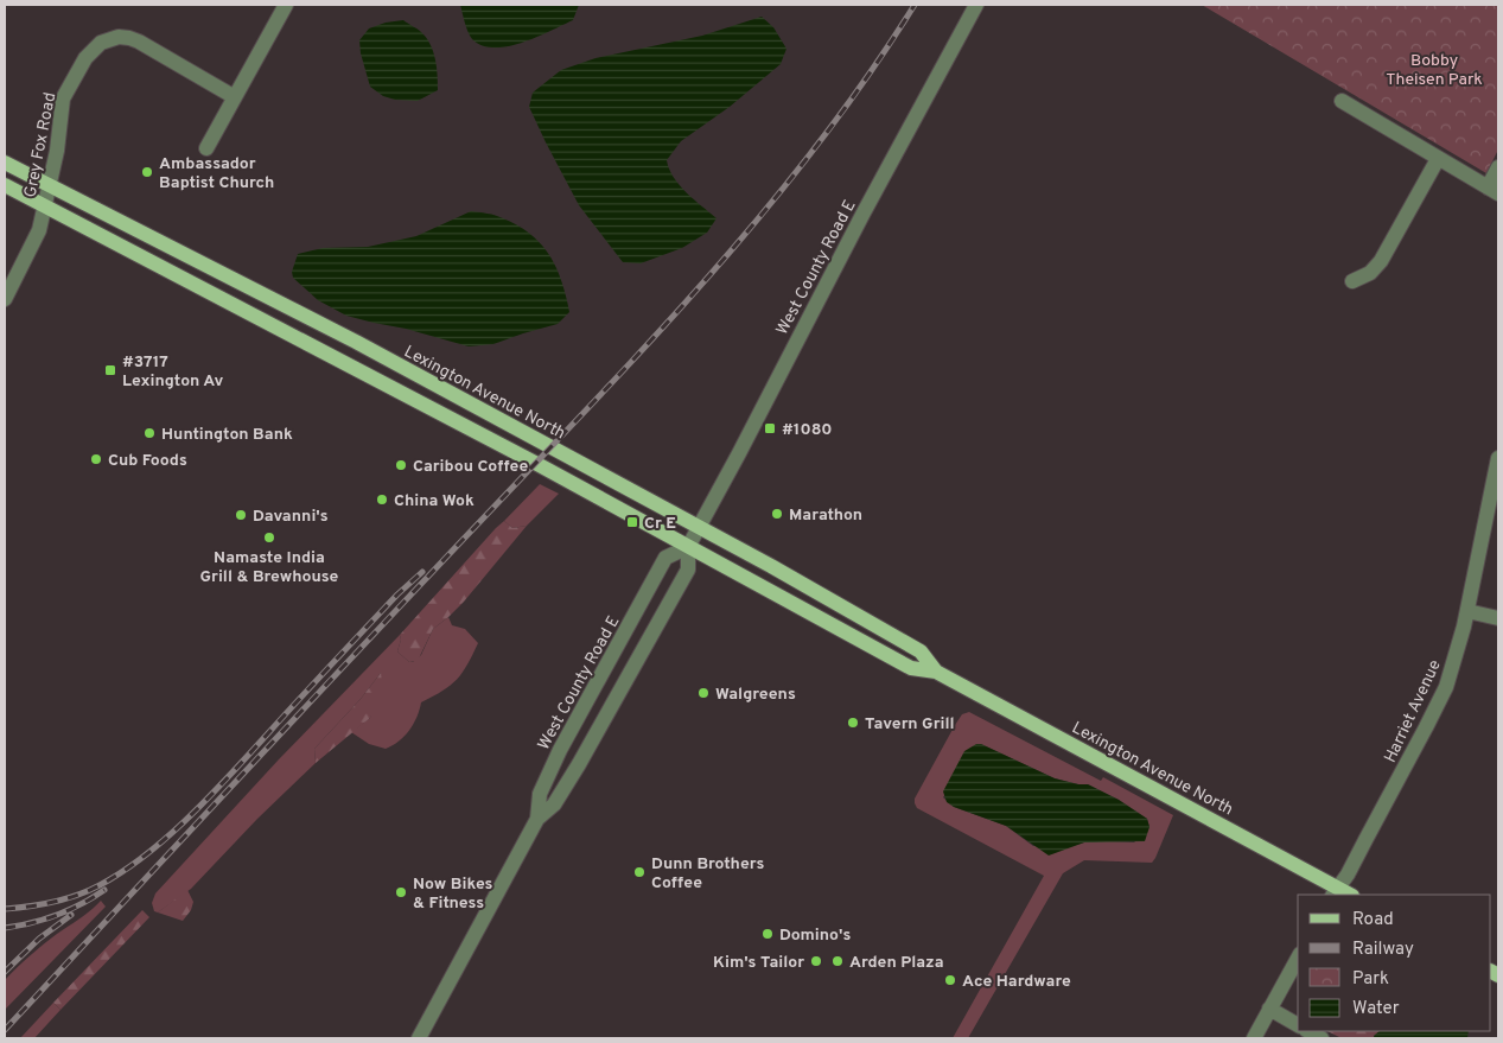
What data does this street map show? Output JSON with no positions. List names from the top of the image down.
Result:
{
  "streets": {
    "main road": ["Lexington Avenue North"],
    "street": ["Grey Fox Road", "West County Road E", "Harriet Avenue"]
  },
  "crossings": [
    ["Grey Fox Road", "Lexington Avenue North"],
    ["West County Road E", "Lexington Avenue North"],
    ["Lexington Avenue North", "Harriet Avenue"]
  ],
  "parks": ["Bobby Theisen Park"],
  "places": {
    "other": [
      "Ambassador Baptist Church",
      "Huntington Bank",
      "Cub Foods",
      "Caribou Coffee",
      "China Wok",
      "Marathon",
      "Davanni's",
      "Namaste India Grill & Brewhouse",
      "Walgreens",
      "Tavern Grill",
      "Dunn Brothers Coffee",
      "Now Bikes & Fitness",
      "Domino's",
      "Kim's Tailor",
      "Arden Plaza",
      "Ace Hardware"
    ],
    "transit": ["#3717 Lexington Av", "#1080", "Cr E"]
  },
  "legend": [
    "Road",
    "Railway",
    "Park",
    "Water"
  ]
}
